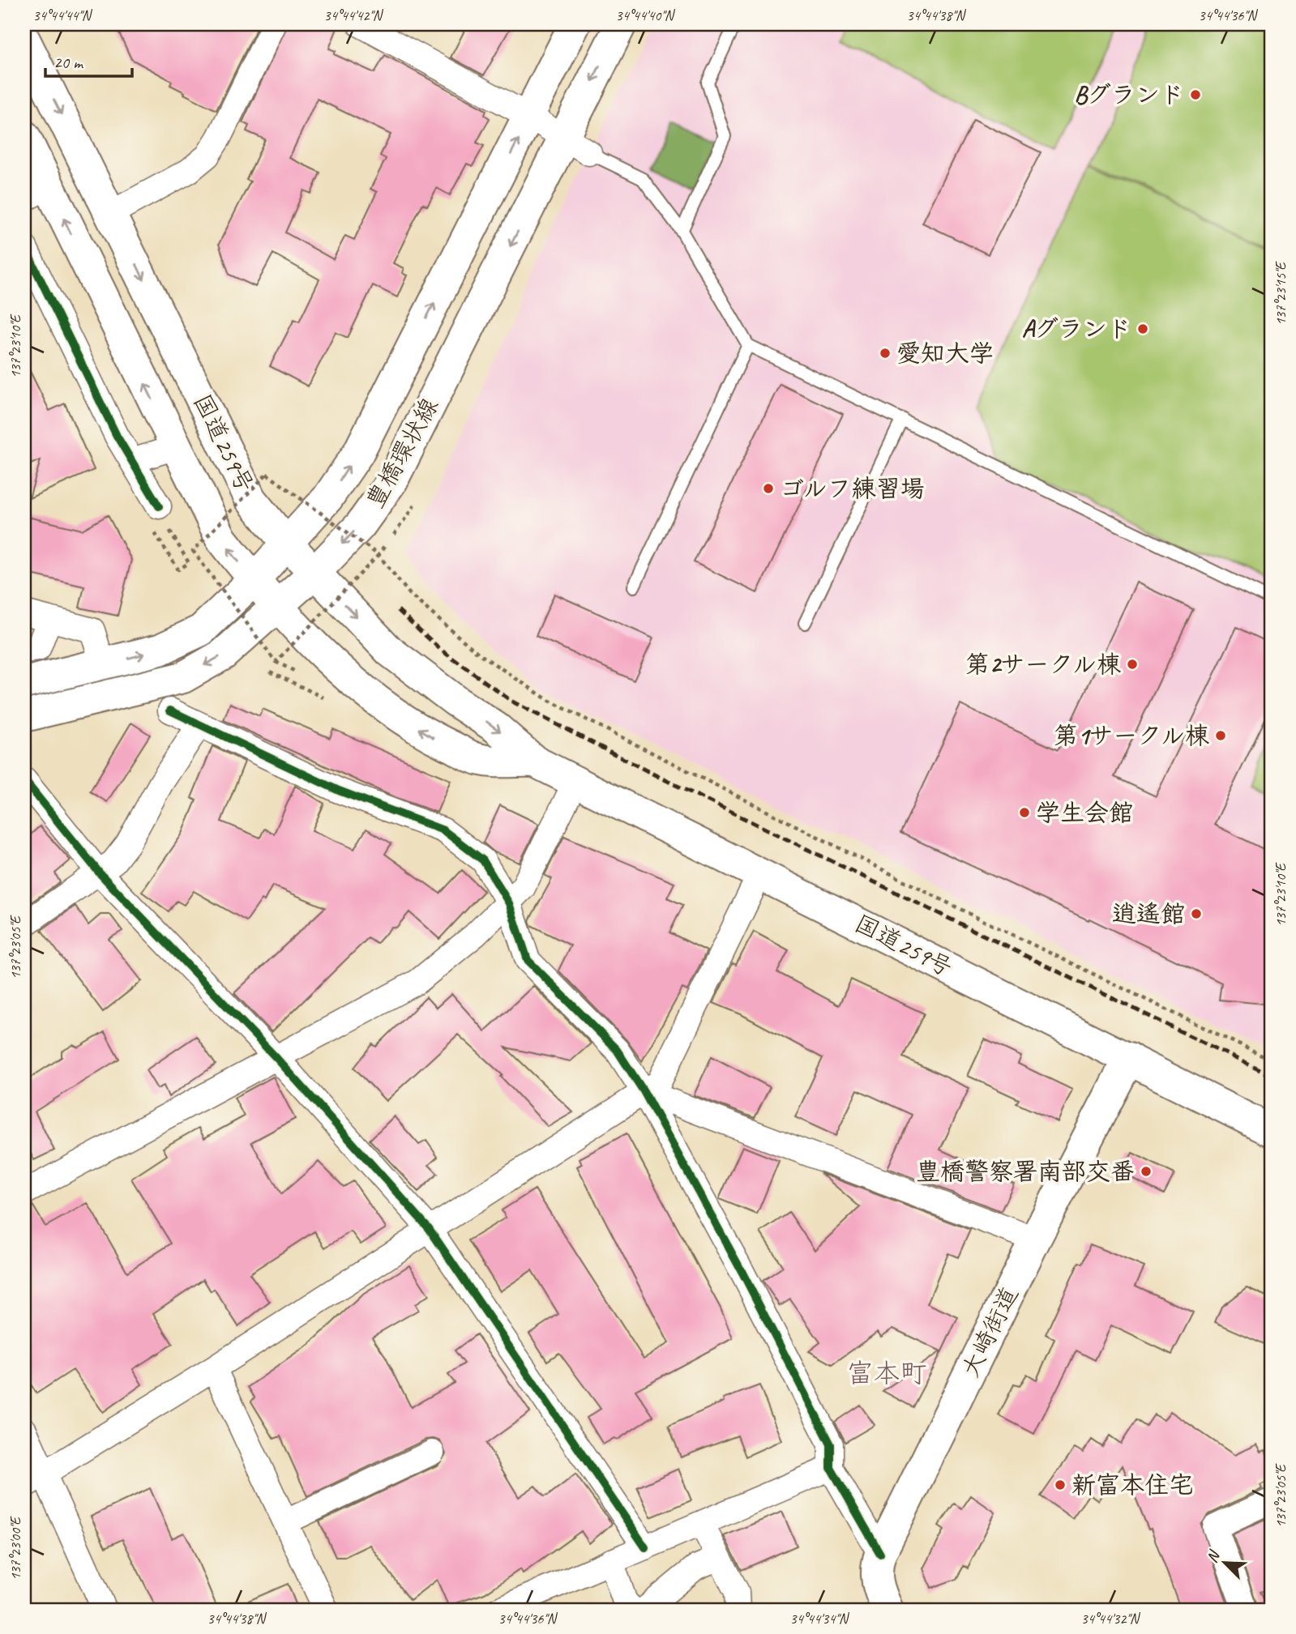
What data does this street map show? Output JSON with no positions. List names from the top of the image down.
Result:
{
  "streets": {
    "main road": ["国道259号", "豊橋環状線", "大崎街道"]
  },
  "crossings": [
    ["国道259号", "豊橋環状線"],
    ["国道259号", "大崎街道"]
  ],
  "districts": ["富本町"],
  "places": [
    "Bグランド",
    "Aグランド",
    "愛知大学",
    "ゴルフ練習場",
    "第2サークル棟",
    "第1サークル棟",
    "学生会館",
    "逍遙館",
    "豊橋警察署南部交番",
    "新富本住宅"
  ],
  "scale_bar": "20 m",
  "north": "top left",
  "coordinates": [
    "34°44'44\"N",
    "34°44'42\"N",
    "34°44'40\"N",
    "34°44'38\"N",
    "34°44'36\"N",
    "137°23'15\"E",
    "137°23'10\"E",
    "137°23'05\"E",
    "137°23'00\"E",
    "34°44'34\"N",
    "34°44'32\"N"
  ]
}
